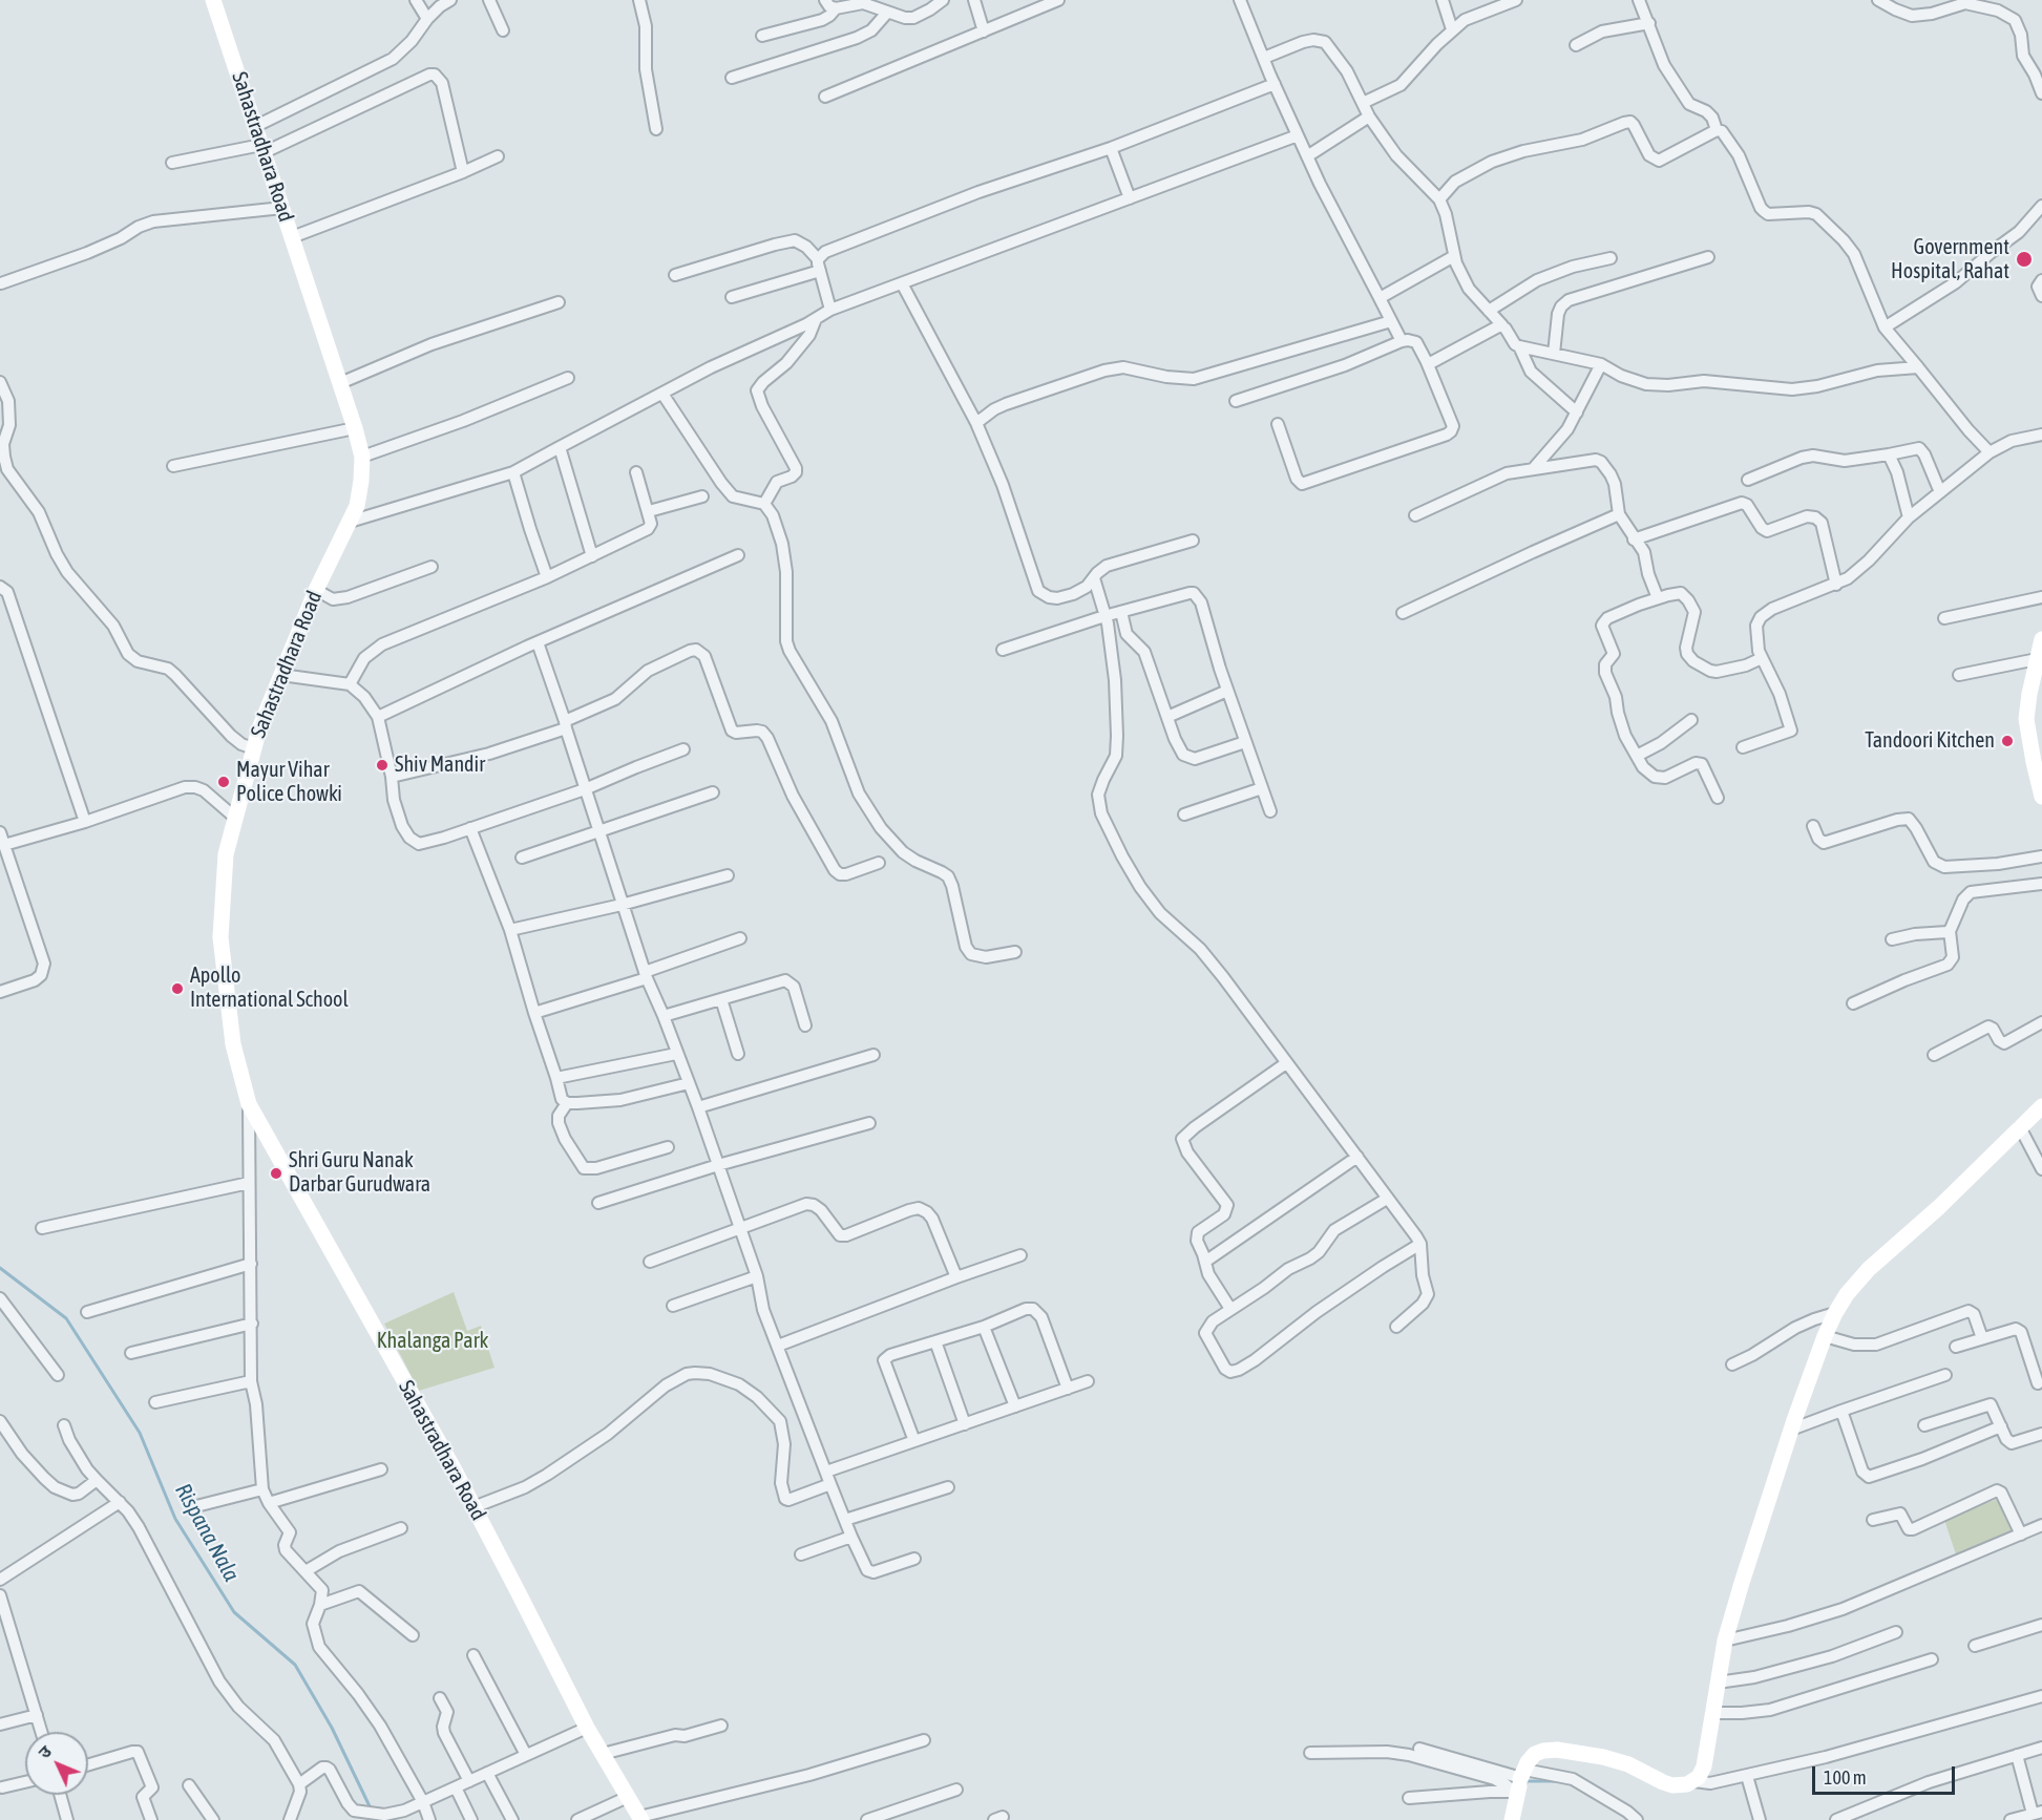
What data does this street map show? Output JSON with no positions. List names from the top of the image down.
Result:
{
  "streets": {
    "main road": ["Sahastradhara Road"]
  },
  "water": ["Rispana Nala"],
  "parks": ["Khalanga Park"],
  "places": [
    "Government Hospital, Rahat",
    "Tandoori Kitchen",
    "Shiv Mandir",
    "Mayur Vihar Police Chowki",
    "Apollo International School",
    "Shri Guru Nanak Darbar Gurudwara"
  ],
  "scale_bar": "100 m",
  "north": "top left"
}
